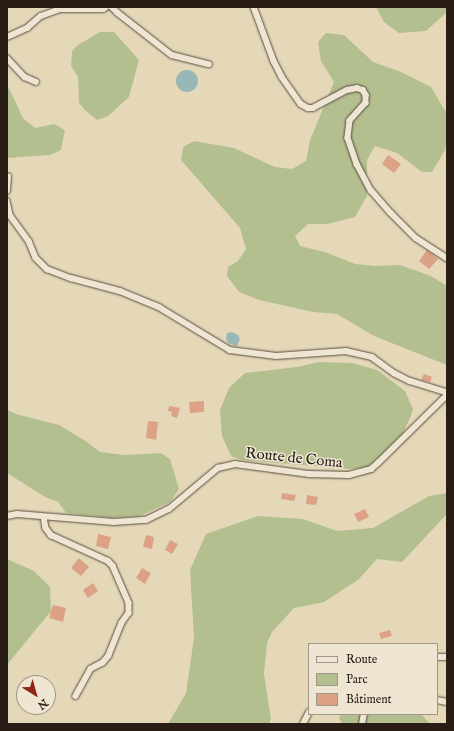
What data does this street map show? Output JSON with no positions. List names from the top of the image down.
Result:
{
  "streets": {
    "street": ["Route de Coma"]
  },
  "legend": ["Route", "Parc", "Bâtiment"],
  "north": "bottom right"
}
